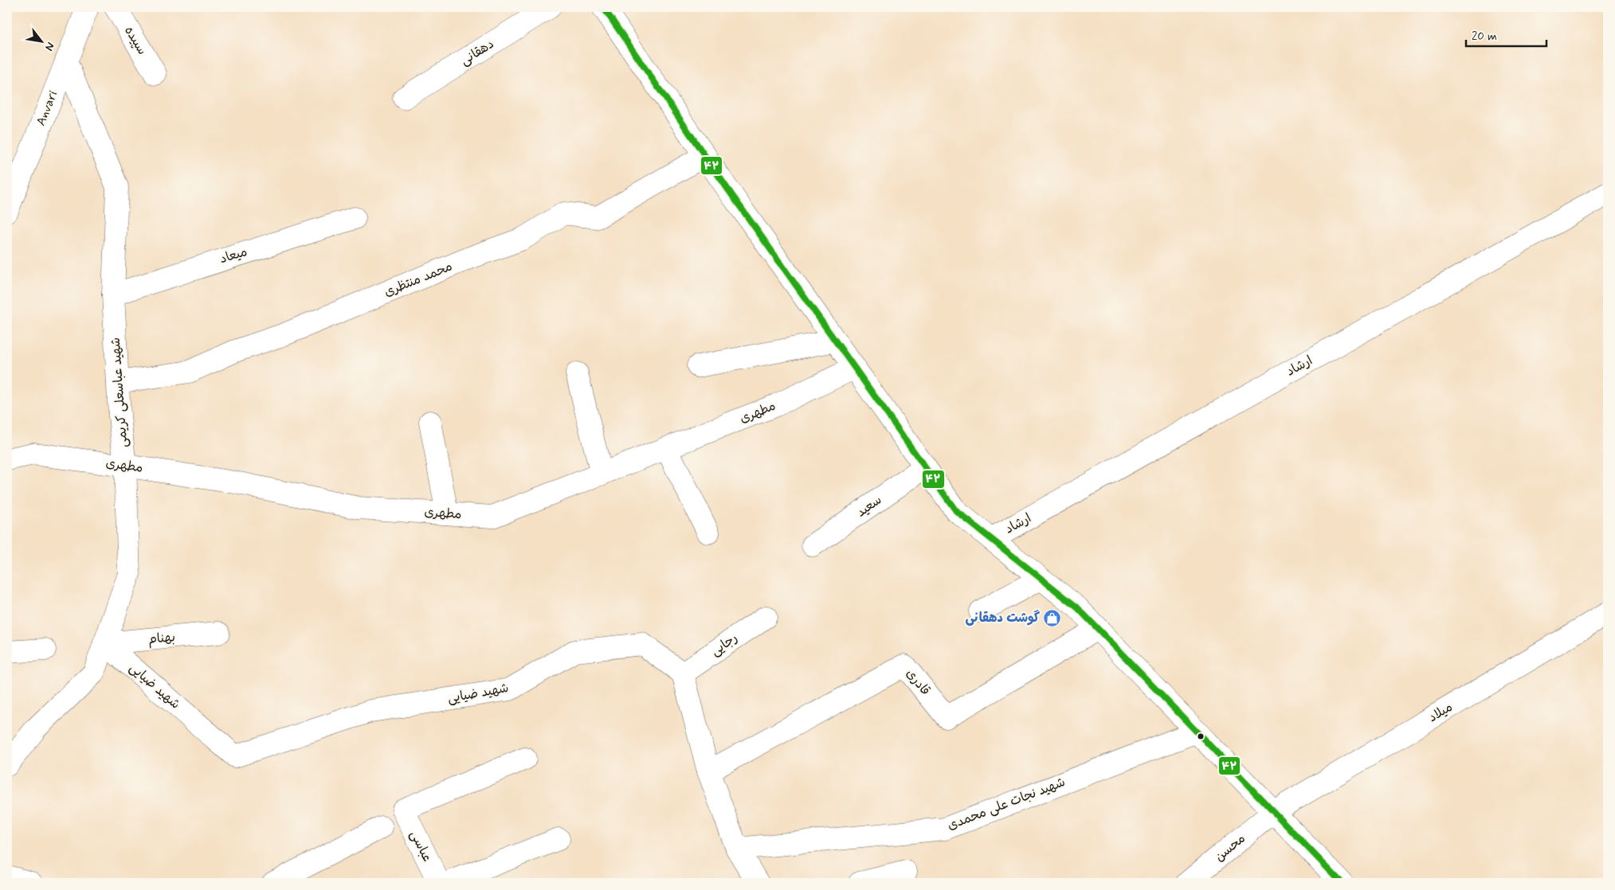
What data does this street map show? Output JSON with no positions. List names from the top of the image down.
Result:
{
  "streets": {
    "street": [
      "سپیده",
      "دهقانی",
      "Anvari",
      "میعاد",
      "محمد منتظری",
      "ارشاد",
      "شهید عباسعلی کریمی",
      "مطهری",
      "سعید",
      "بهنام",
      "رجایی",
      "قادری",
      "شهید ضیایی",
      "میلاد",
      "شهید نجات علی محمدی",
      "عباسی",
      "محسن"
    ]
  },
  "crossings": [
    ["Anvari", "شهید عباسعلی کریمی"],
    ["میعاد", "شهید عباسعلی کریمی"],
    ["محمد منتظری", "شهید عباسعلی کریمی"],
    ["شهید عباسعلی کریمی", "مطهری"],
    ["شهید عباسعلی کریمی", "بهنام"],
    ["شهید عباسعلی کریمی", "شهید ضیایی"],
    ["بهنام", "شهید ضیایی"],
    ["رجایی", "شهید ضیایی"],
    ["میلاد", "محسن"]
  ],
  "places": {
    "shop": ["گوشت دهقانی"]
  },
  "lines": ["transit line ۴۲"],
  "scale_bar": "20 m",
  "north": "bottom right"
}
